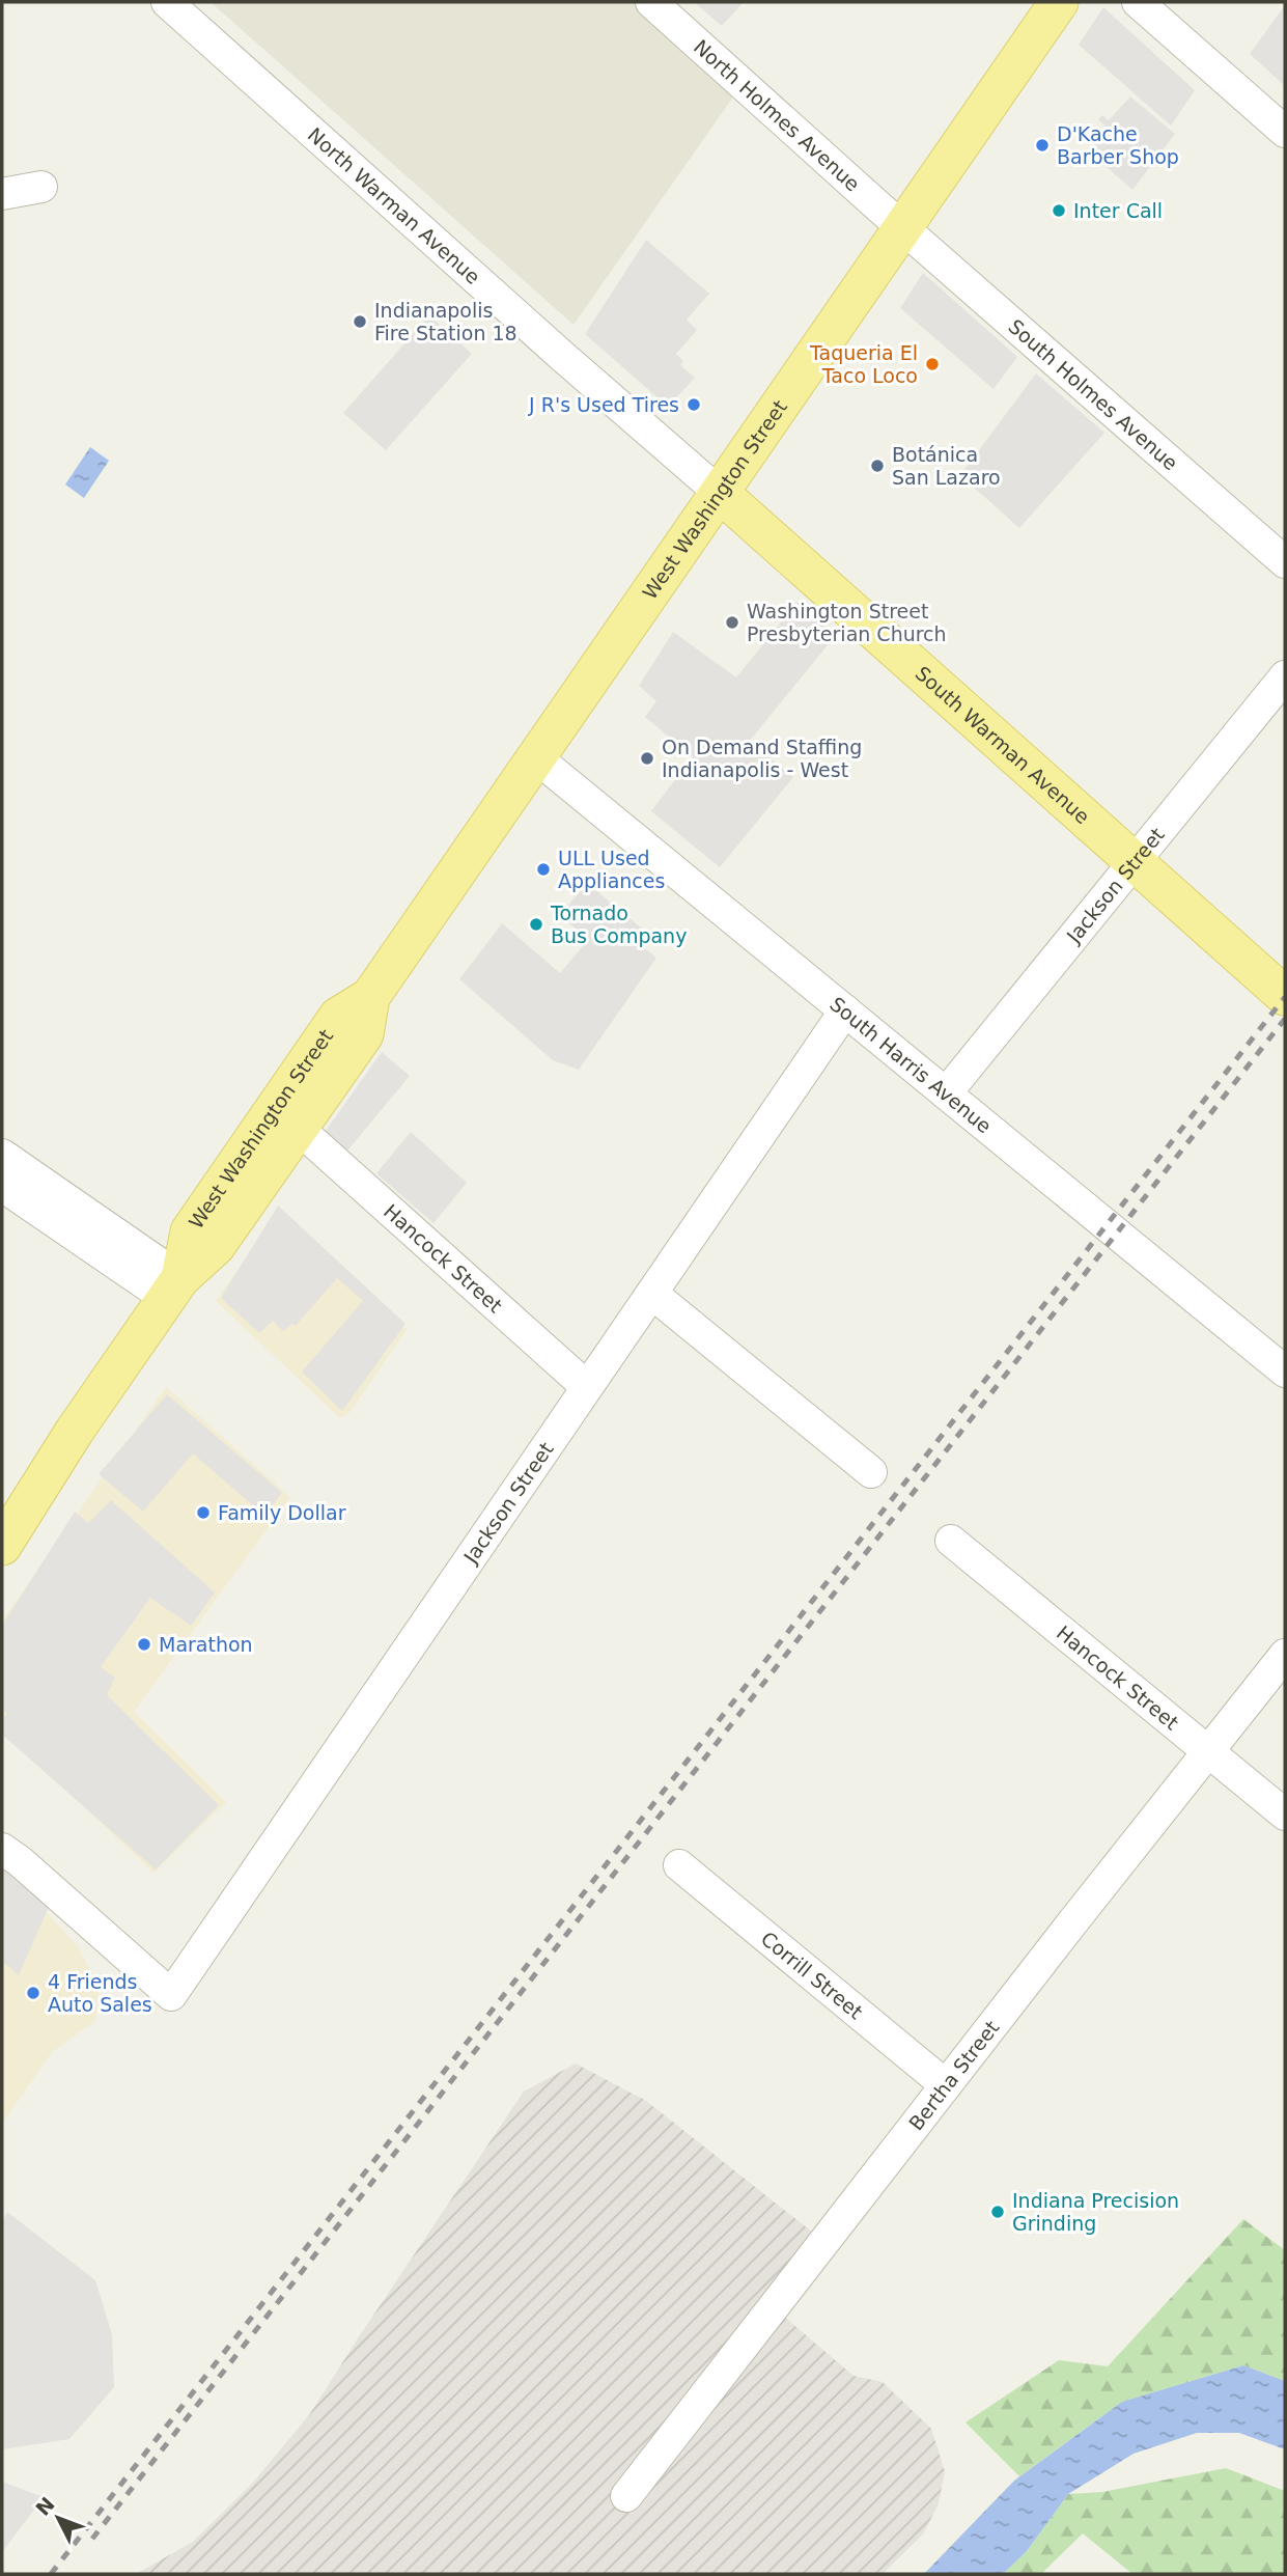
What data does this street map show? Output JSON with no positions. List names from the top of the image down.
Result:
{
  "streets": {
    "main road": ["West Washington Street", "South Warman Avenue"],
    "street": [
      "North Holmes Avenue",
      "North Warman Avenue",
      "South Holmes Avenue",
      "Jackson Street",
      "South Harris Avenue",
      "Hancock Street",
      "Corrill Street",
      "Bertha Street"
    ]
  },
  "crossings": [
    ["North Holmes Avenue", "South Holmes Avenue"],
    ["North Holmes Avenue", "West Washington Street"],
    ["North Warman Avenue", "West Washington Street"],
    ["North Warman Avenue", "South Warman Avenue"],
    ["South Holmes Avenue", "West Washington Street"],
    ["West Washington Street", "South Warman Avenue"],
    ["West Washington Street", "South Harris Avenue"],
    ["West Washington Street", "Hancock Street"],
    ["South Warman Avenue", "Jackson Street"],
    ["Jackson Street", "South Harris Avenue"],
    ["Jackson Street", "Hancock Street"],
    ["Hancock Street", "Bertha Street"],
    ["Corrill Street", "Bertha Street"]
  ],
  "places": [
    "D'Kache Barber Shop",
    "Inter Call",
    "Indianapolis Fire Station 18",
    "Taqueria El Taco Loco",
    "J R's Used Tires",
    "Botánica San Lazaro",
    "Washington Street Presbyterian Church",
    "On Demand Staffing Indianapolis - West",
    "ULL Used Appliances",
    "Tornado Bus Company",
    "Family Dollar",
    "Marathon",
    "4 Friends Auto Sales",
    "Indiana Precision Grinding"
  ],
  "north": "top left"
}
